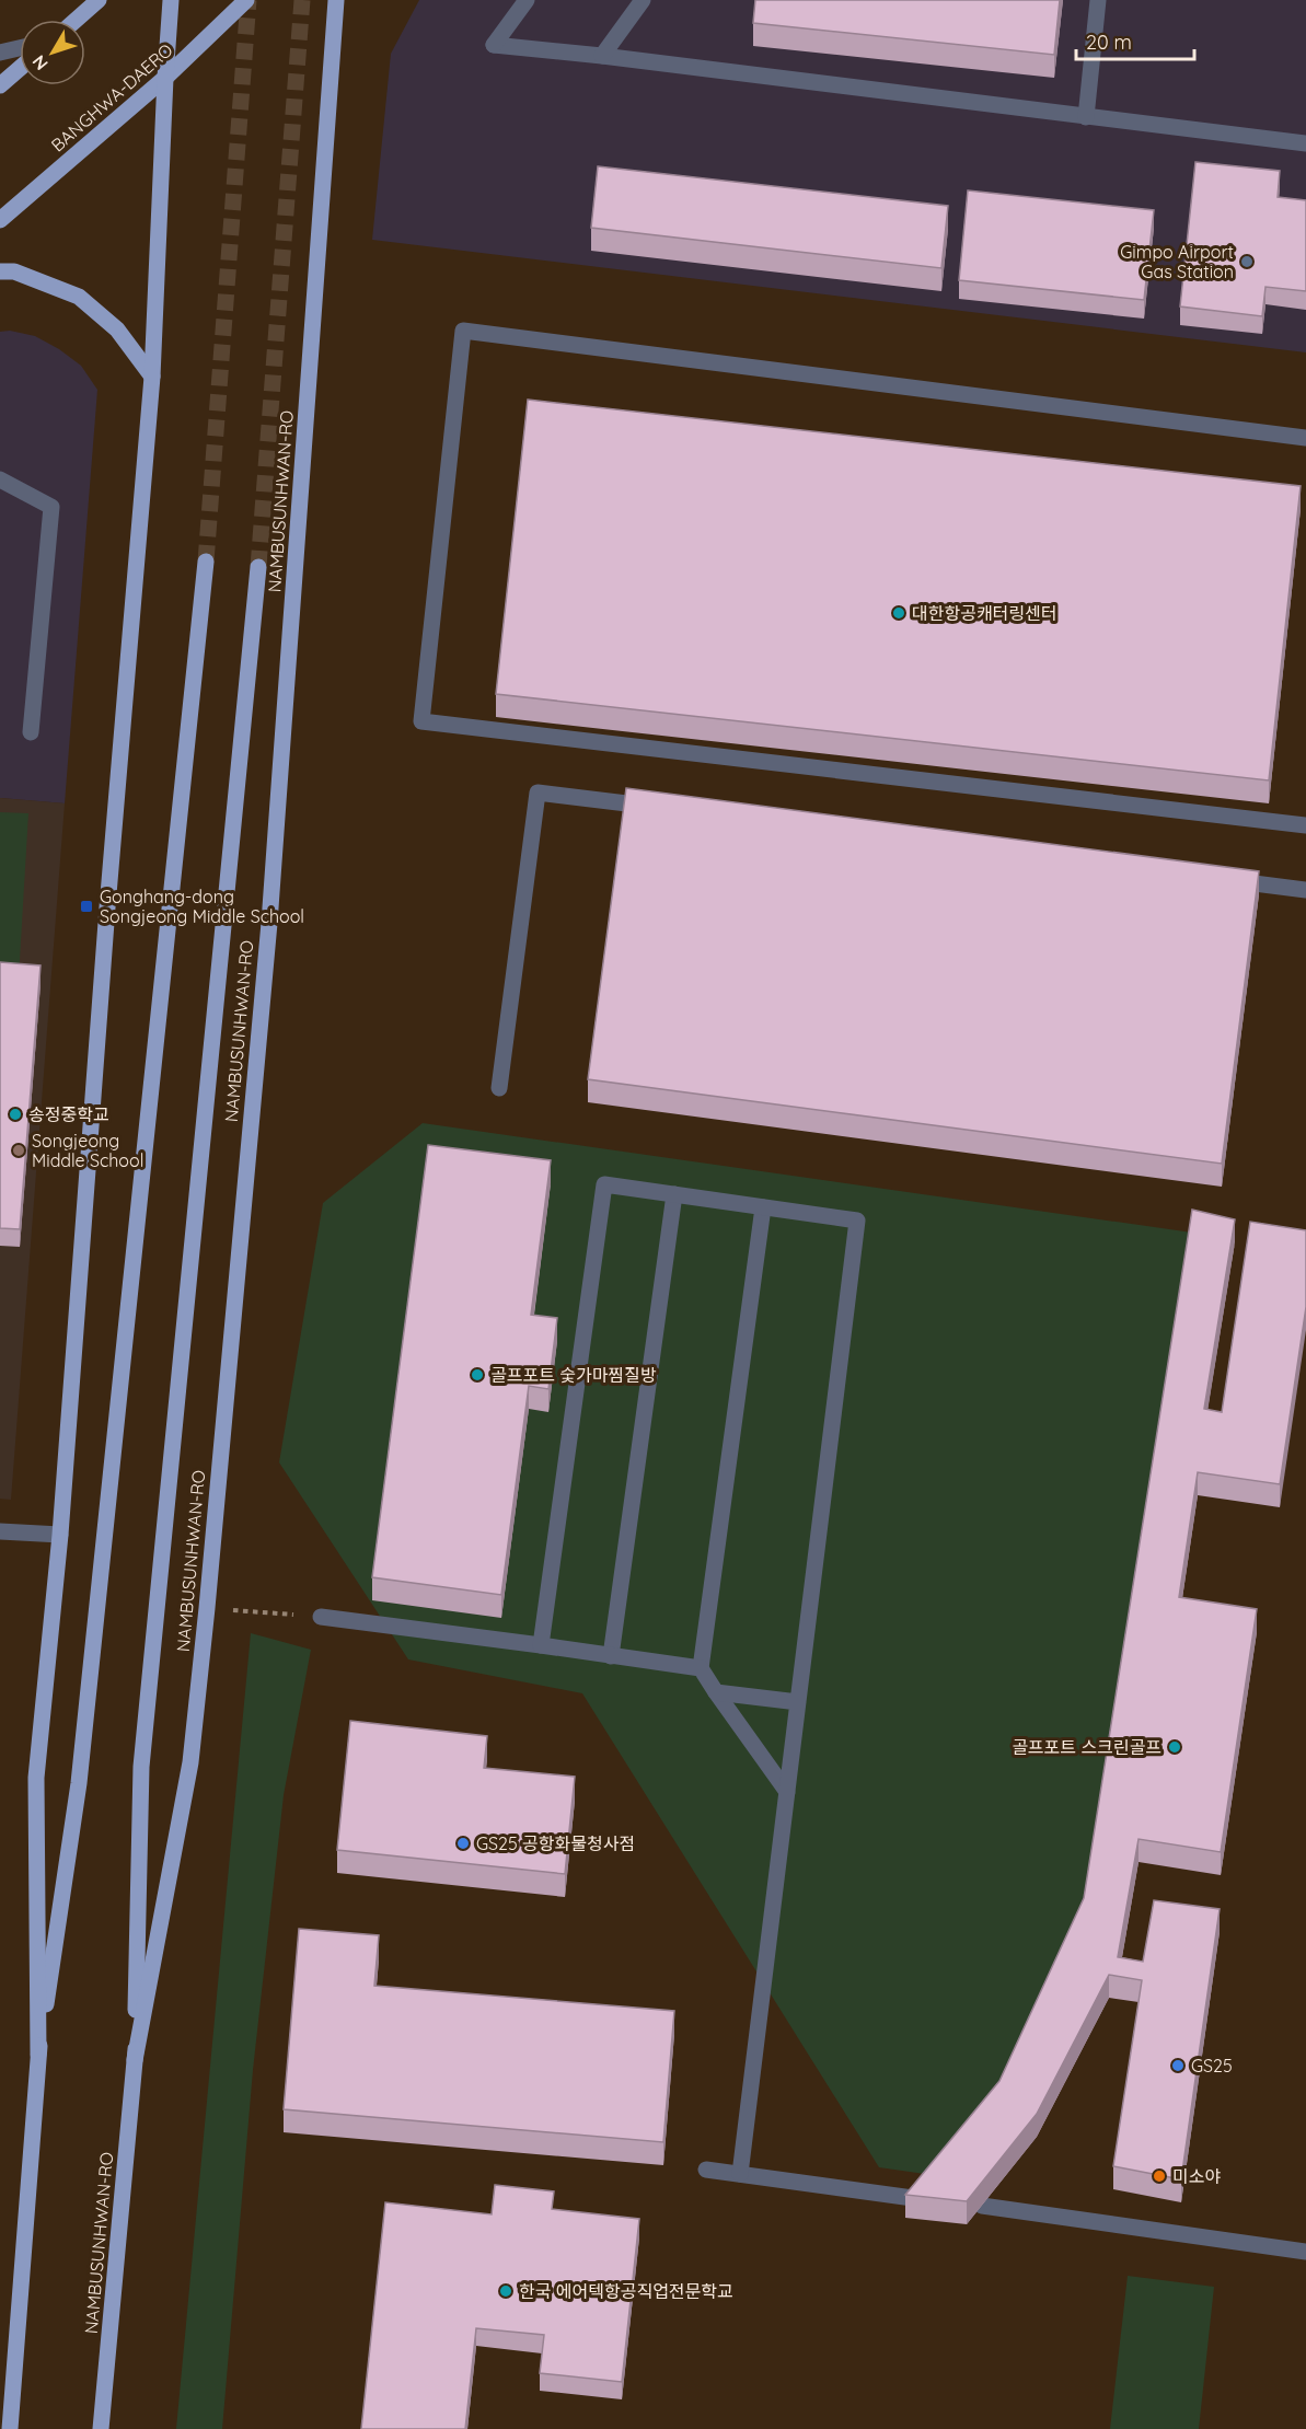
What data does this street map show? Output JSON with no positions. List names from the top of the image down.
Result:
{
  "streets": {
    "main road": ["BANGHWA-DAERO", "NAMBUSUNHWAN-RO"]
  },
  "places": {
    "other": [
      "Gimpo Airport Gas Station",
      "대한항공캐터링센터",
      "송정중학교",
      "Songjeong Middle School",
      "골프포트 숯가마찜질방",
      "골프포트 스크린골프",
      "GS25 공항화물청사점",
      "GS25",
      "미소야",
      "한국 에어텍항공직업전문학교"
    ],
    "transit": ["Gonghang-dong Songjeong Middle School"]
  },
  "scale_bar": "20 m",
  "north": "bottom left"
}
